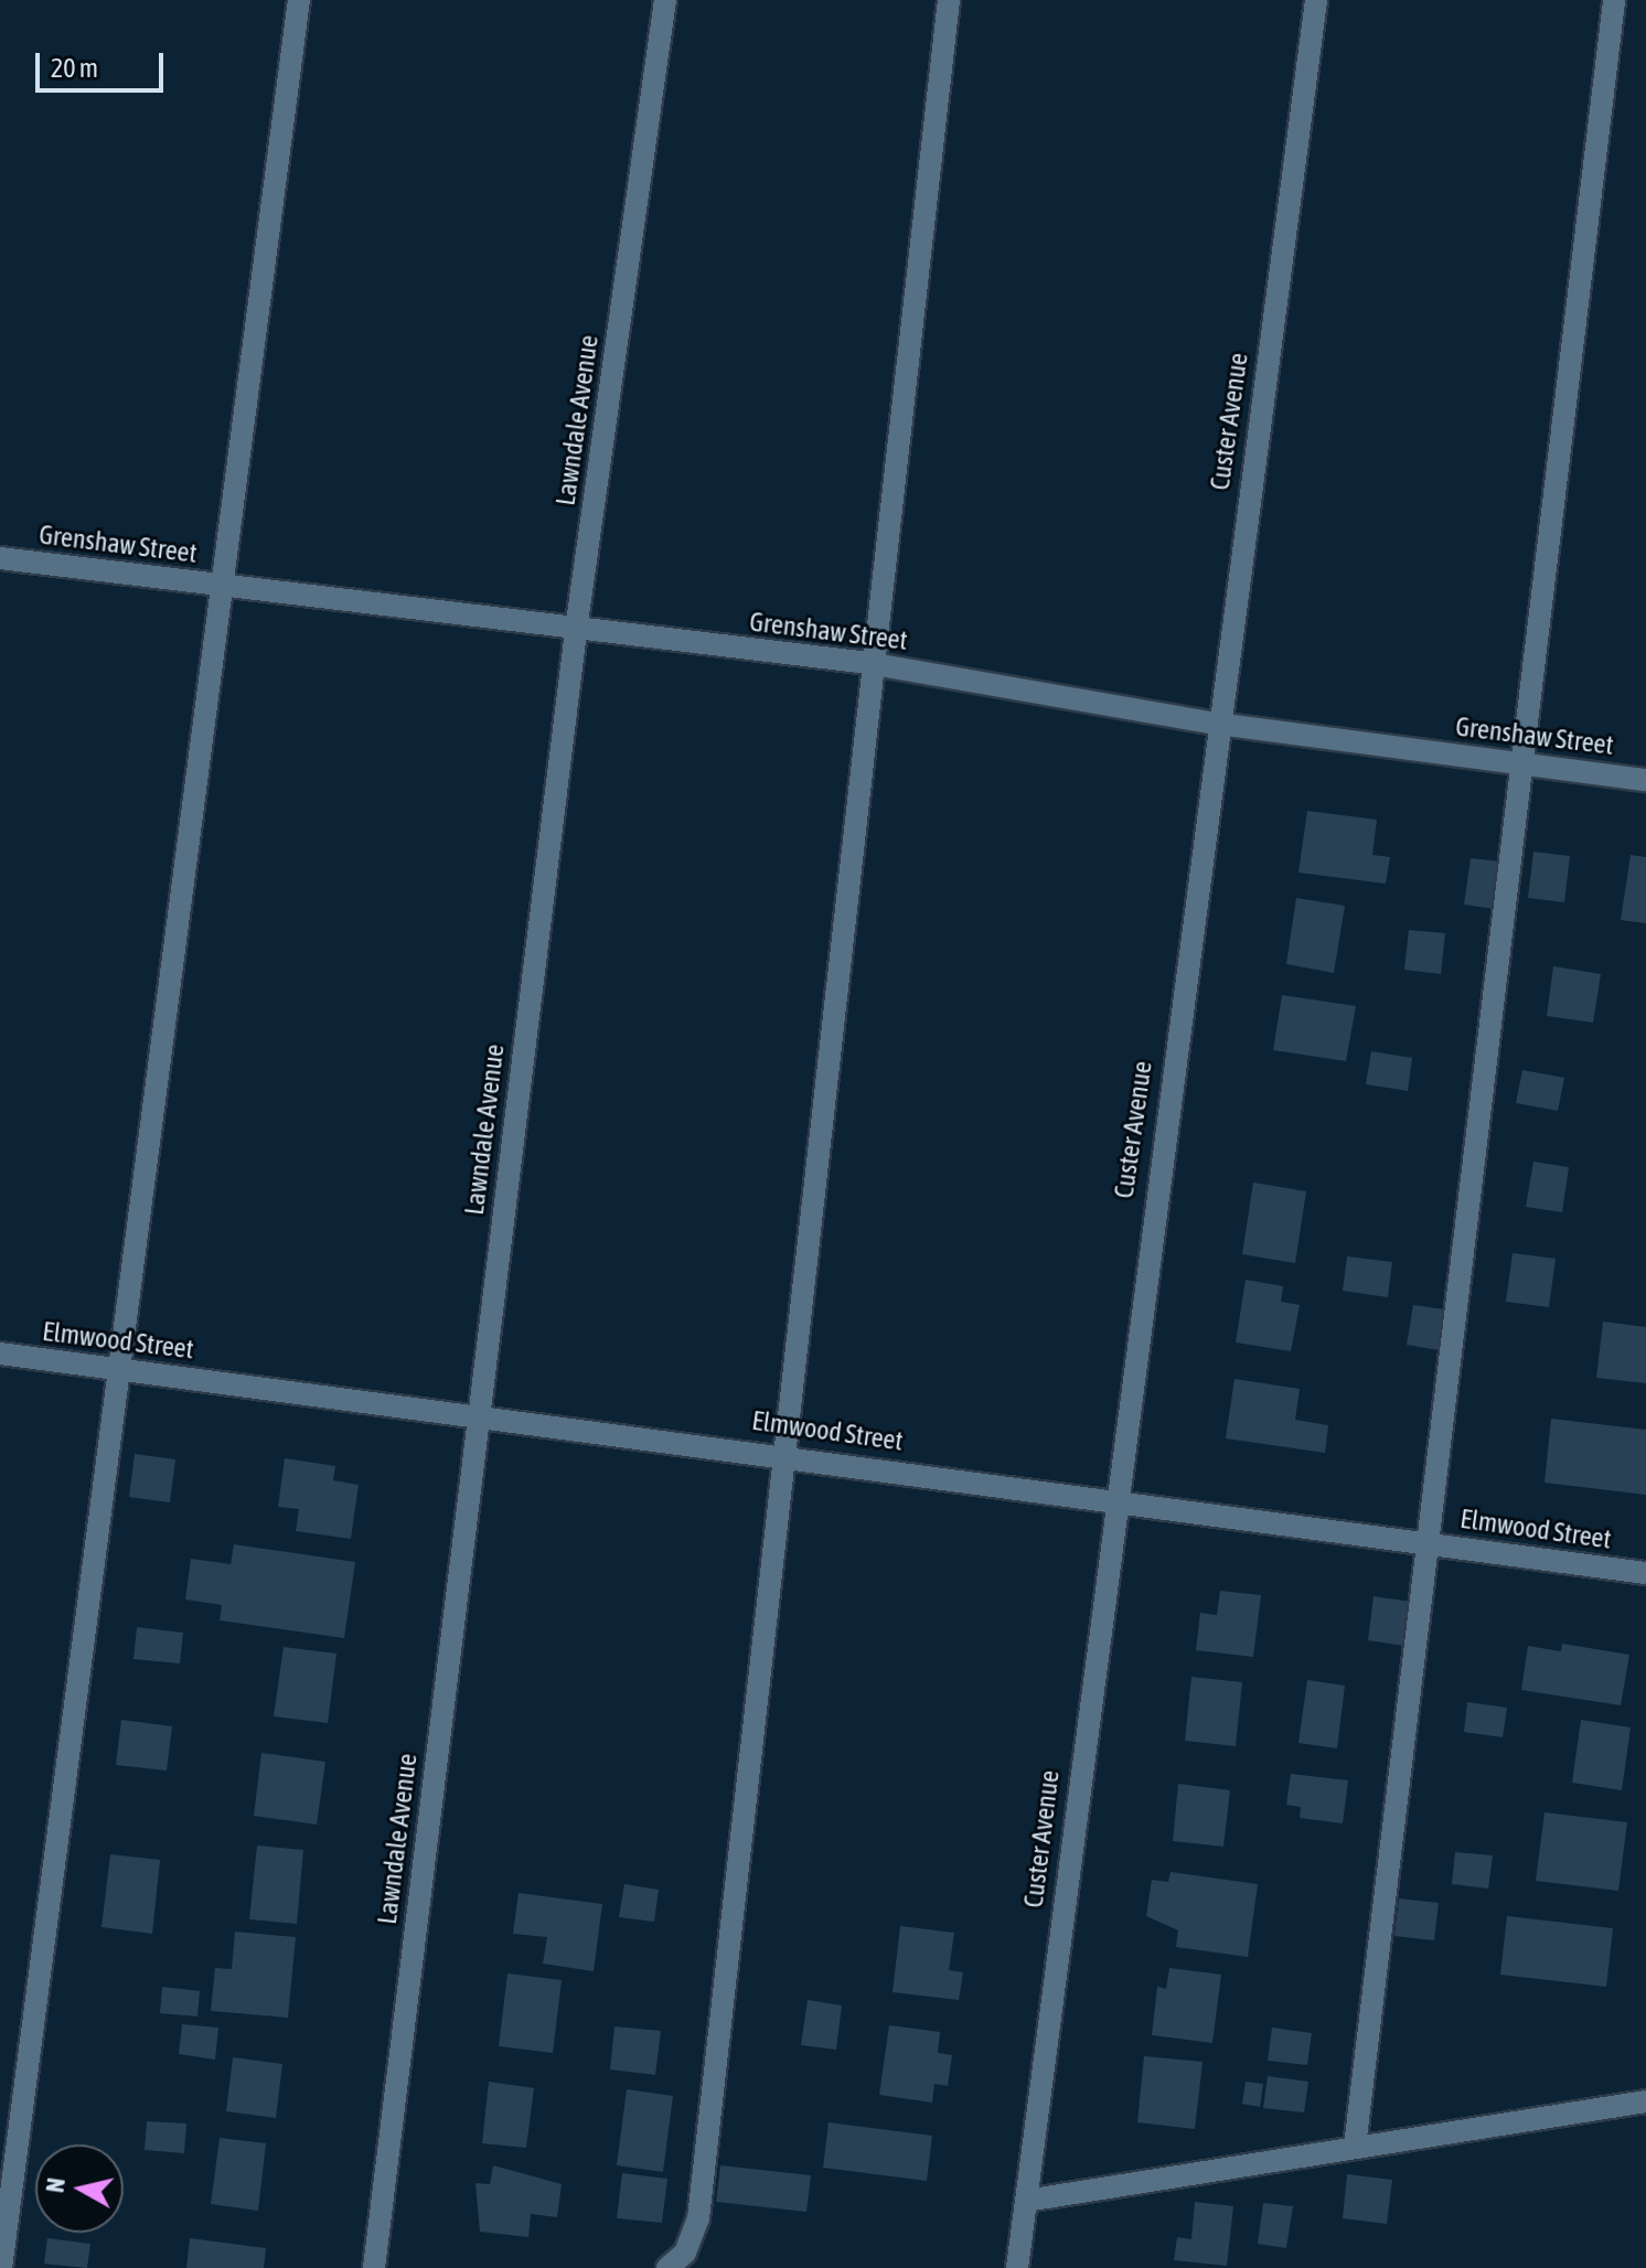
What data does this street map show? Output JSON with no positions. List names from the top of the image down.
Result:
{
  "streets": {
    "street": [
      "Lawndale Avenue",
      "Custer Avenue",
      "Grenshaw Street",
      "Elmwood Street"
    ]
  },
  "crossings": [
    ["Lawndale Avenue", "Grenshaw Street"],
    ["Lawndale Avenue", "Elmwood Street"],
    ["Custer Avenue", "Grenshaw Street"],
    ["Custer Avenue", "Elmwood Street"]
  ],
  "scale_bar": "20 m",
  "north": "left"
}
